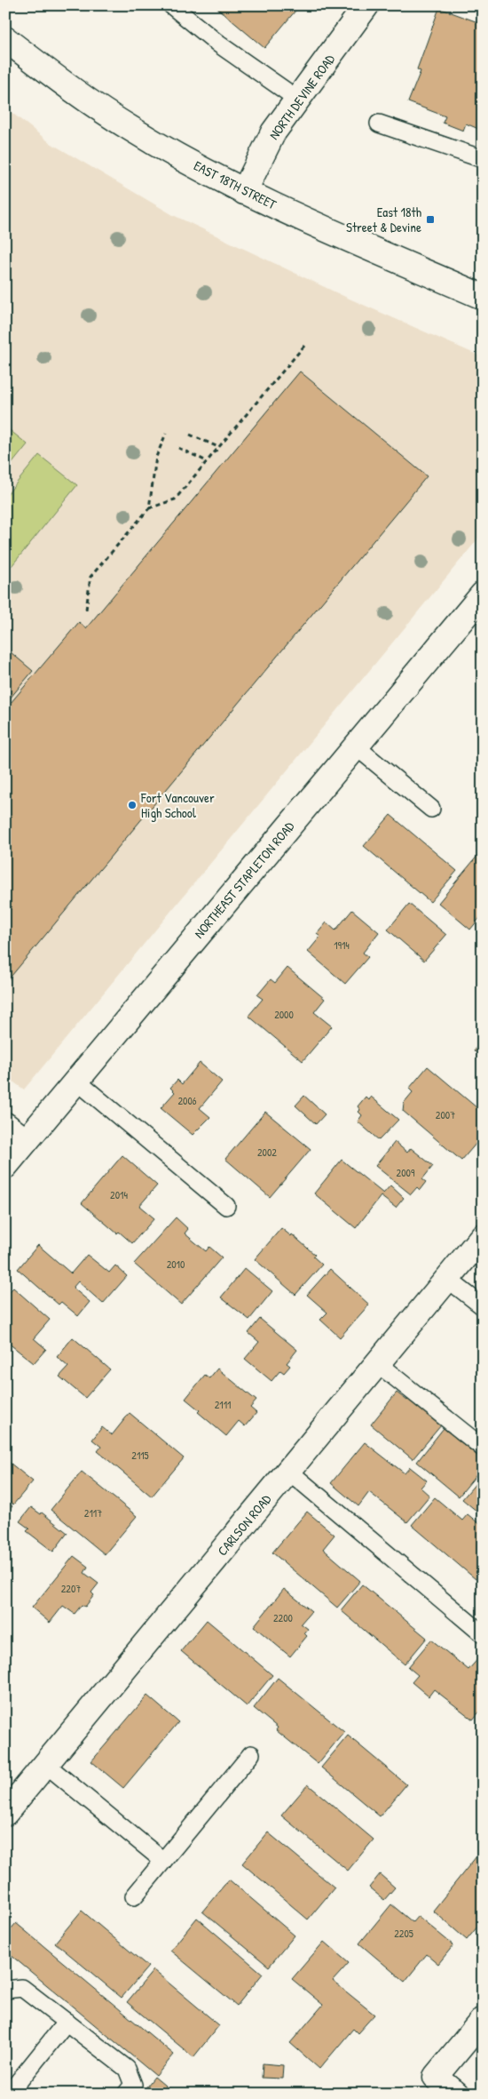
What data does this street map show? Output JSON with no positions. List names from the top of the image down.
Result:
{
  "streets": {
    "street": [
      "NORTH DEVINE ROAD",
      "EAST 18TH STREET",
      "NORTHEAST STAPLETON ROAD",
      "CARLSON ROAD"
    ]
  },
  "crossings": [
    ["NORTH DEVINE ROAD", "EAST 18TH STREET"]
  ],
  "places": {
    "transit": ["East 18th Street & Devine"],
    "other": ["Fort Vancouver High School"]
  },
  "house_numbers": [
    "1914",
    "2000",
    "2006",
    "2007",
    "2002",
    "2009",
    "2014",
    "2010",
    "2111",
    "2115",
    "2117",
    "2207",
    "2200",
    "2205"
  ]
}
